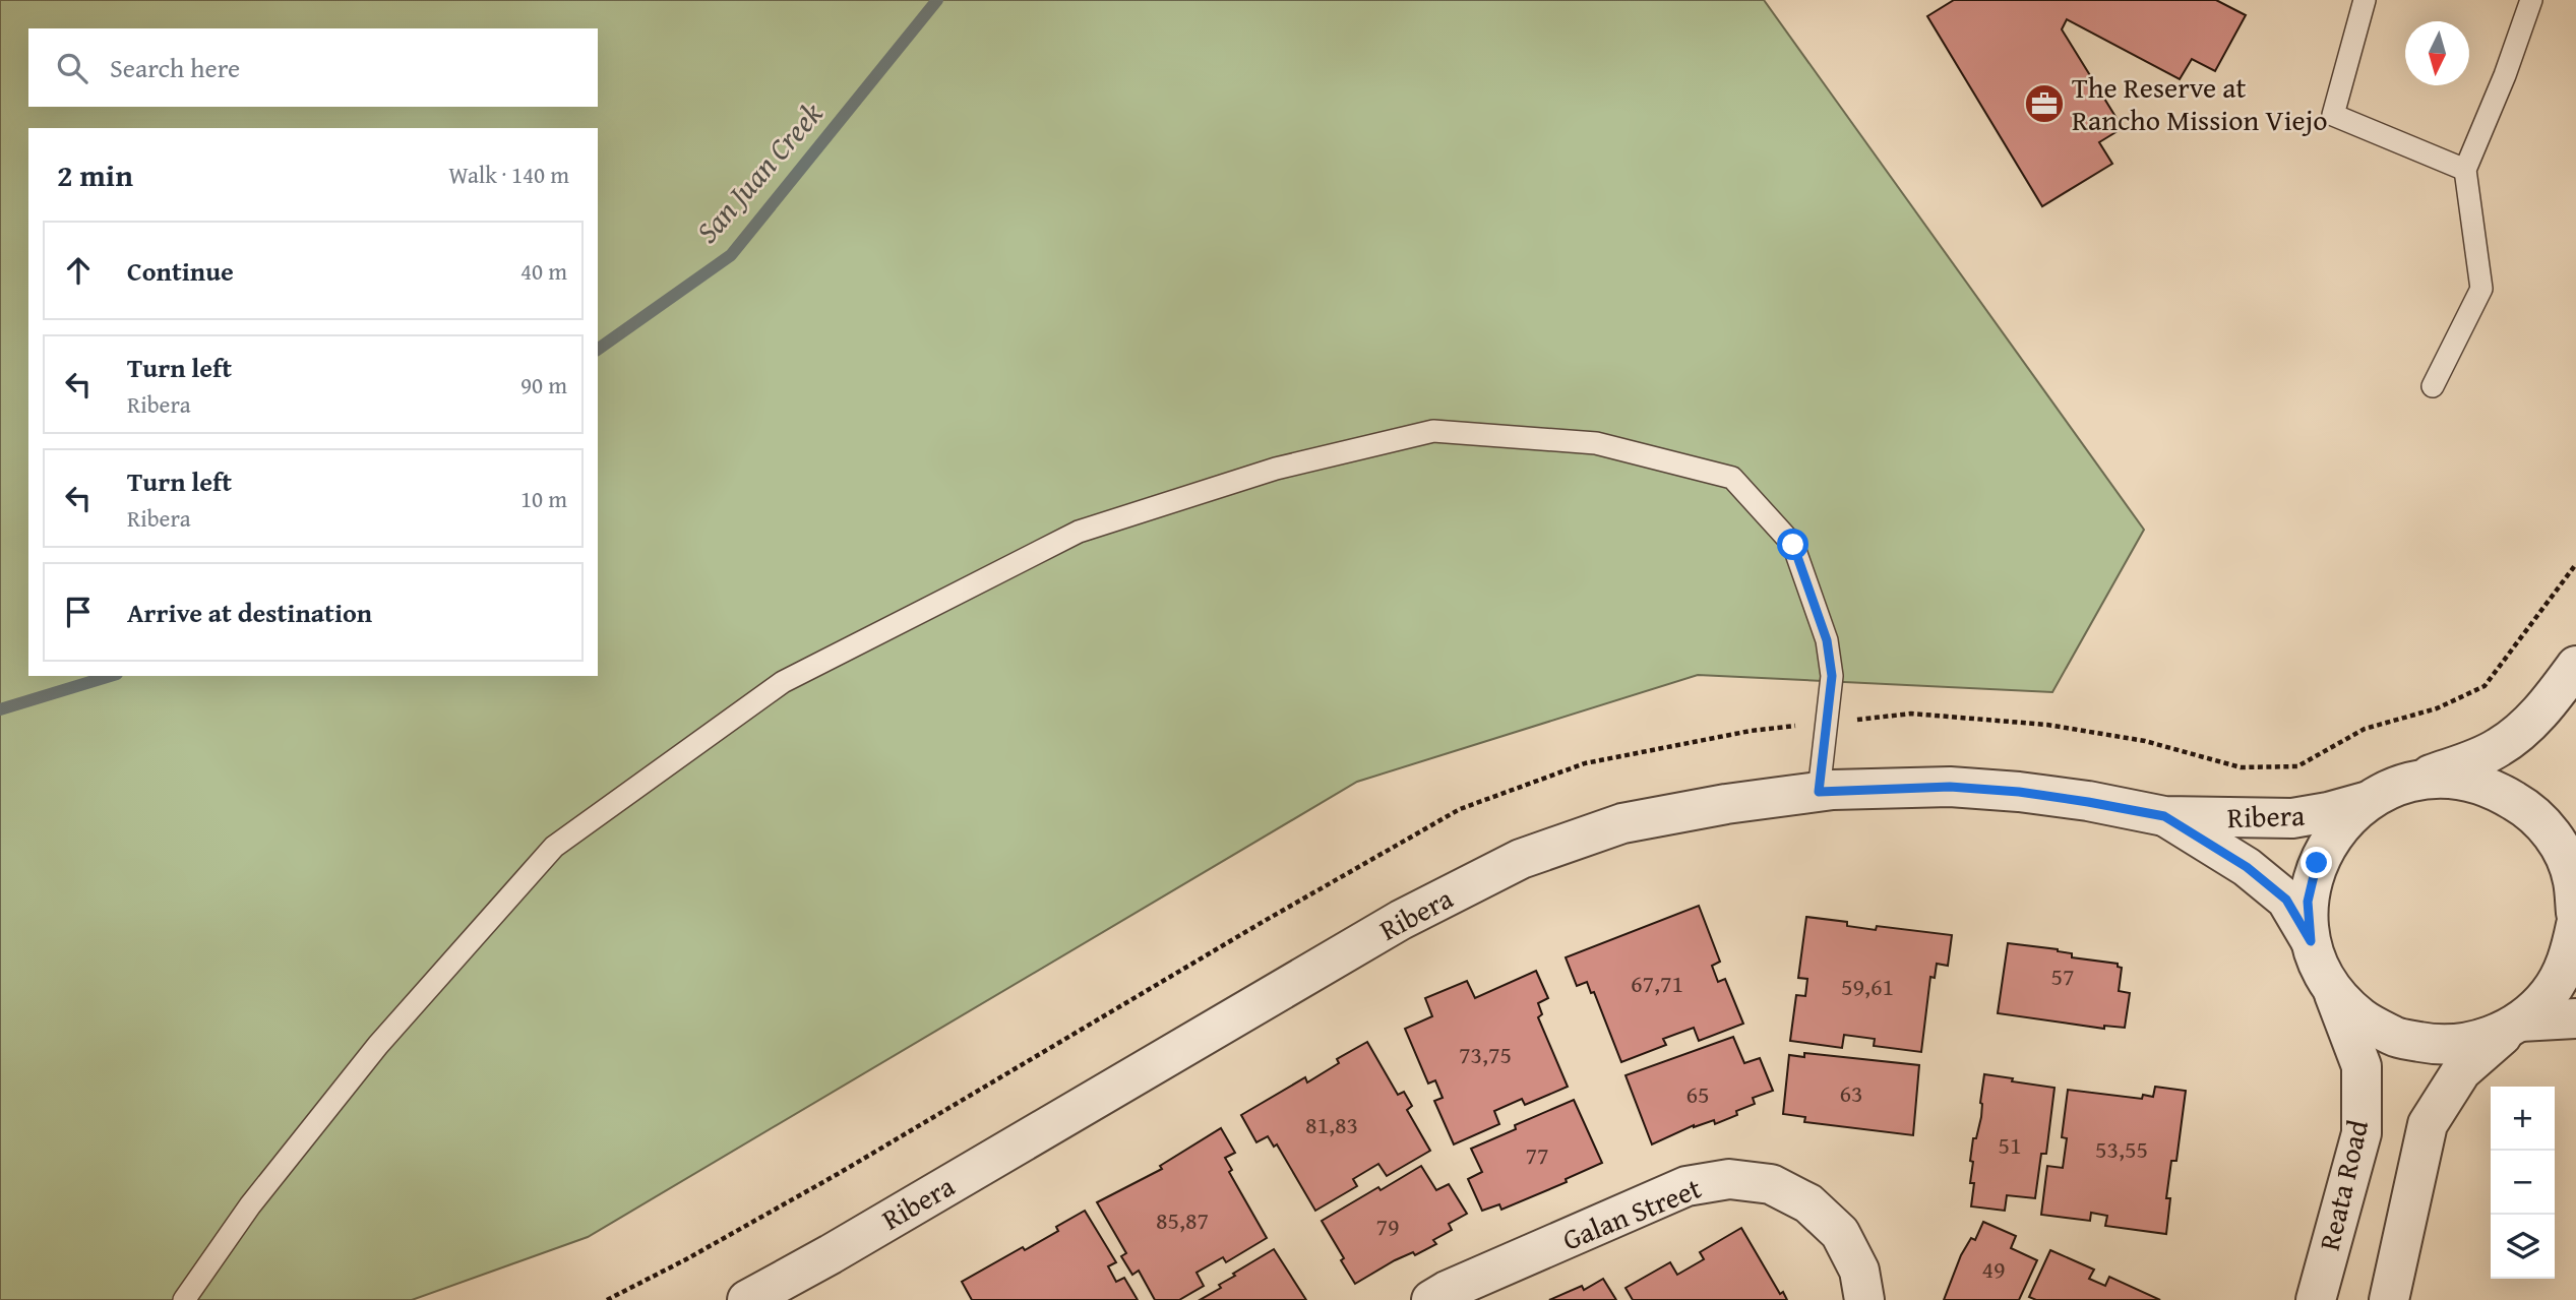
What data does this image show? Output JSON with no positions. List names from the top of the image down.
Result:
{
  "streets": {
    "street": ["Ribera", "Reata Road", "Galan Street"]
  },
  "crossings": [
    ["Ribera", "Reata Road"]
  ],
  "water": ["San Juan Creek"],
  "places": {
    "office": ["The Reserve at Rancho Mission Viejo"]
  },
  "house_numbers": [
    "57",
    "67,71",
    "59,61",
    "73,75",
    "63",
    "65",
    "81,83",
    "51",
    "53,55",
    "77",
    "85,87",
    "79",
    "49"
  ],
  "north": "bottom",
  "page": {
    "search": "Search here",
    "heading": ["2 min", "Walk · 140 m"],
    "list": [
      ["Continue", "40 m"],
      ["Turn left", "Ribera", "90 m"],
      ["Turn left", "Ribera", "10 m"],
      "Arrive at destination"
    ],
    "map_buttons": ["+", "−"]
  }
}
